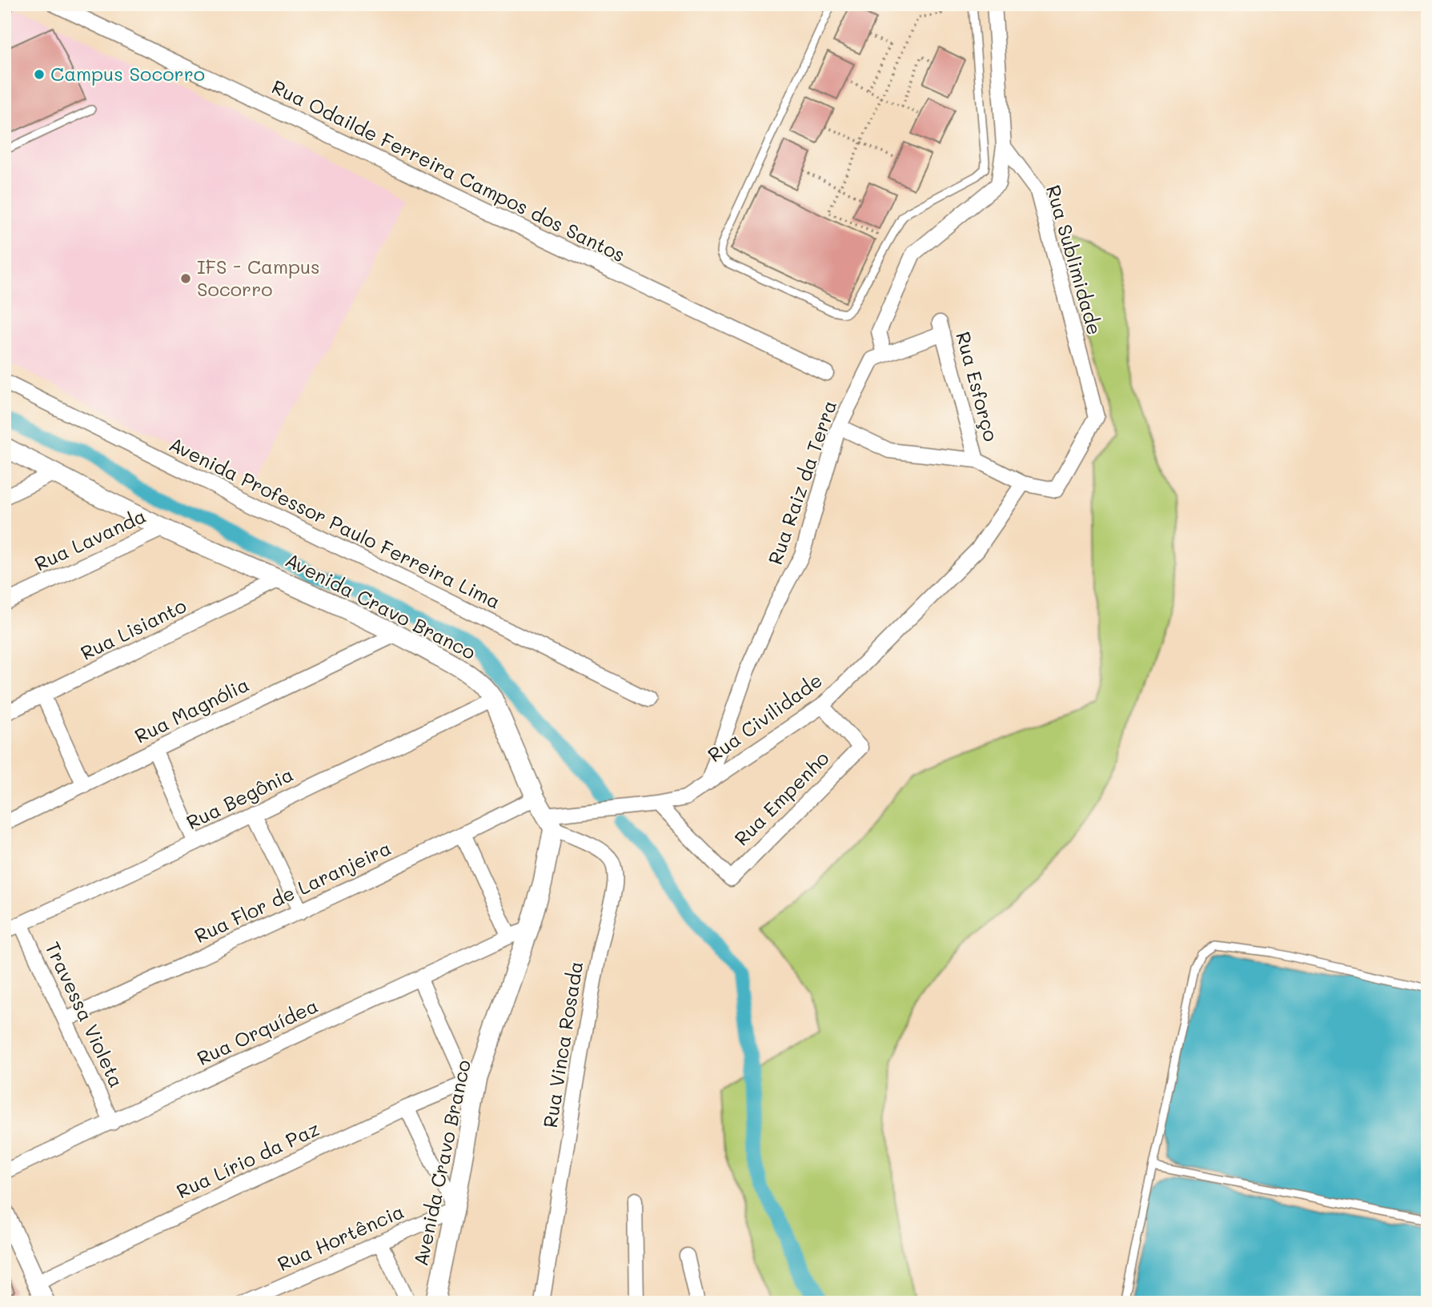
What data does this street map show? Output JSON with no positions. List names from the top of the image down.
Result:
{
  "streets": {
    "street": [
      "Rua Odailde Ferreira Campos dos Santos",
      "Rua Sublimidade",
      "Rua Esforço",
      "Rua Raiz da Terra",
      "Avenida Professor Paulo Ferreira Lima",
      "Rua Lavanda",
      "Avenida Cravo Branco",
      "Rua Lisianto",
      "Rua Magnólia",
      "Rua Civilidade",
      "Rua Begônia",
      "Rua Empenho",
      "Rua Flor de Laranjeira",
      "Travessa Violeta",
      "Rua Orquídea",
      "Rua Vinca Rosada",
      "Rua Lírio da Paz",
      "Rua Hortência"
    ]
  },
  "crossings": [
    ["Rua Sublimidade", "Rua Civilidade"],
    ["Rua Esforço", "Rua Raiz da Terra"],
    ["Rua Raiz da Terra", "Rua Civilidade"],
    ["Rua Lavanda", "Avenida Cravo Branco"],
    ["Avenida Cravo Branco", "Rua Lisianto"],
    ["Avenida Cravo Branco", "Rua Magnólia"],
    ["Avenida Cravo Branco", "Rua Civilidade"],
    ["Avenida Cravo Branco", "Rua Begônia"],
    ["Avenida Cravo Branco", "Rua Flor de Laranjeira"],
    ["Avenida Cravo Branco", "Rua Orquídea"],
    ["Avenida Cravo Branco", "Rua Vinca Rosada"],
    ["Avenida Cravo Branco", "Rua Lírio da Paz"],
    ["Avenida Cravo Branco", "Rua Hortência"],
    ["Rua Civilidade", "Rua Empenho"],
    ["Rua Civilidade", "Rua Vinca Rosada"],
    ["Rua Begônia", "Travessa Violeta"],
    ["Rua Flor de Laranjeira", "Travessa Violeta"],
    ["Travessa Violeta", "Rua Orquídea"]
  ],
  "places": ["Campus Socorro", "IFS - Campus Socorro"]
}
